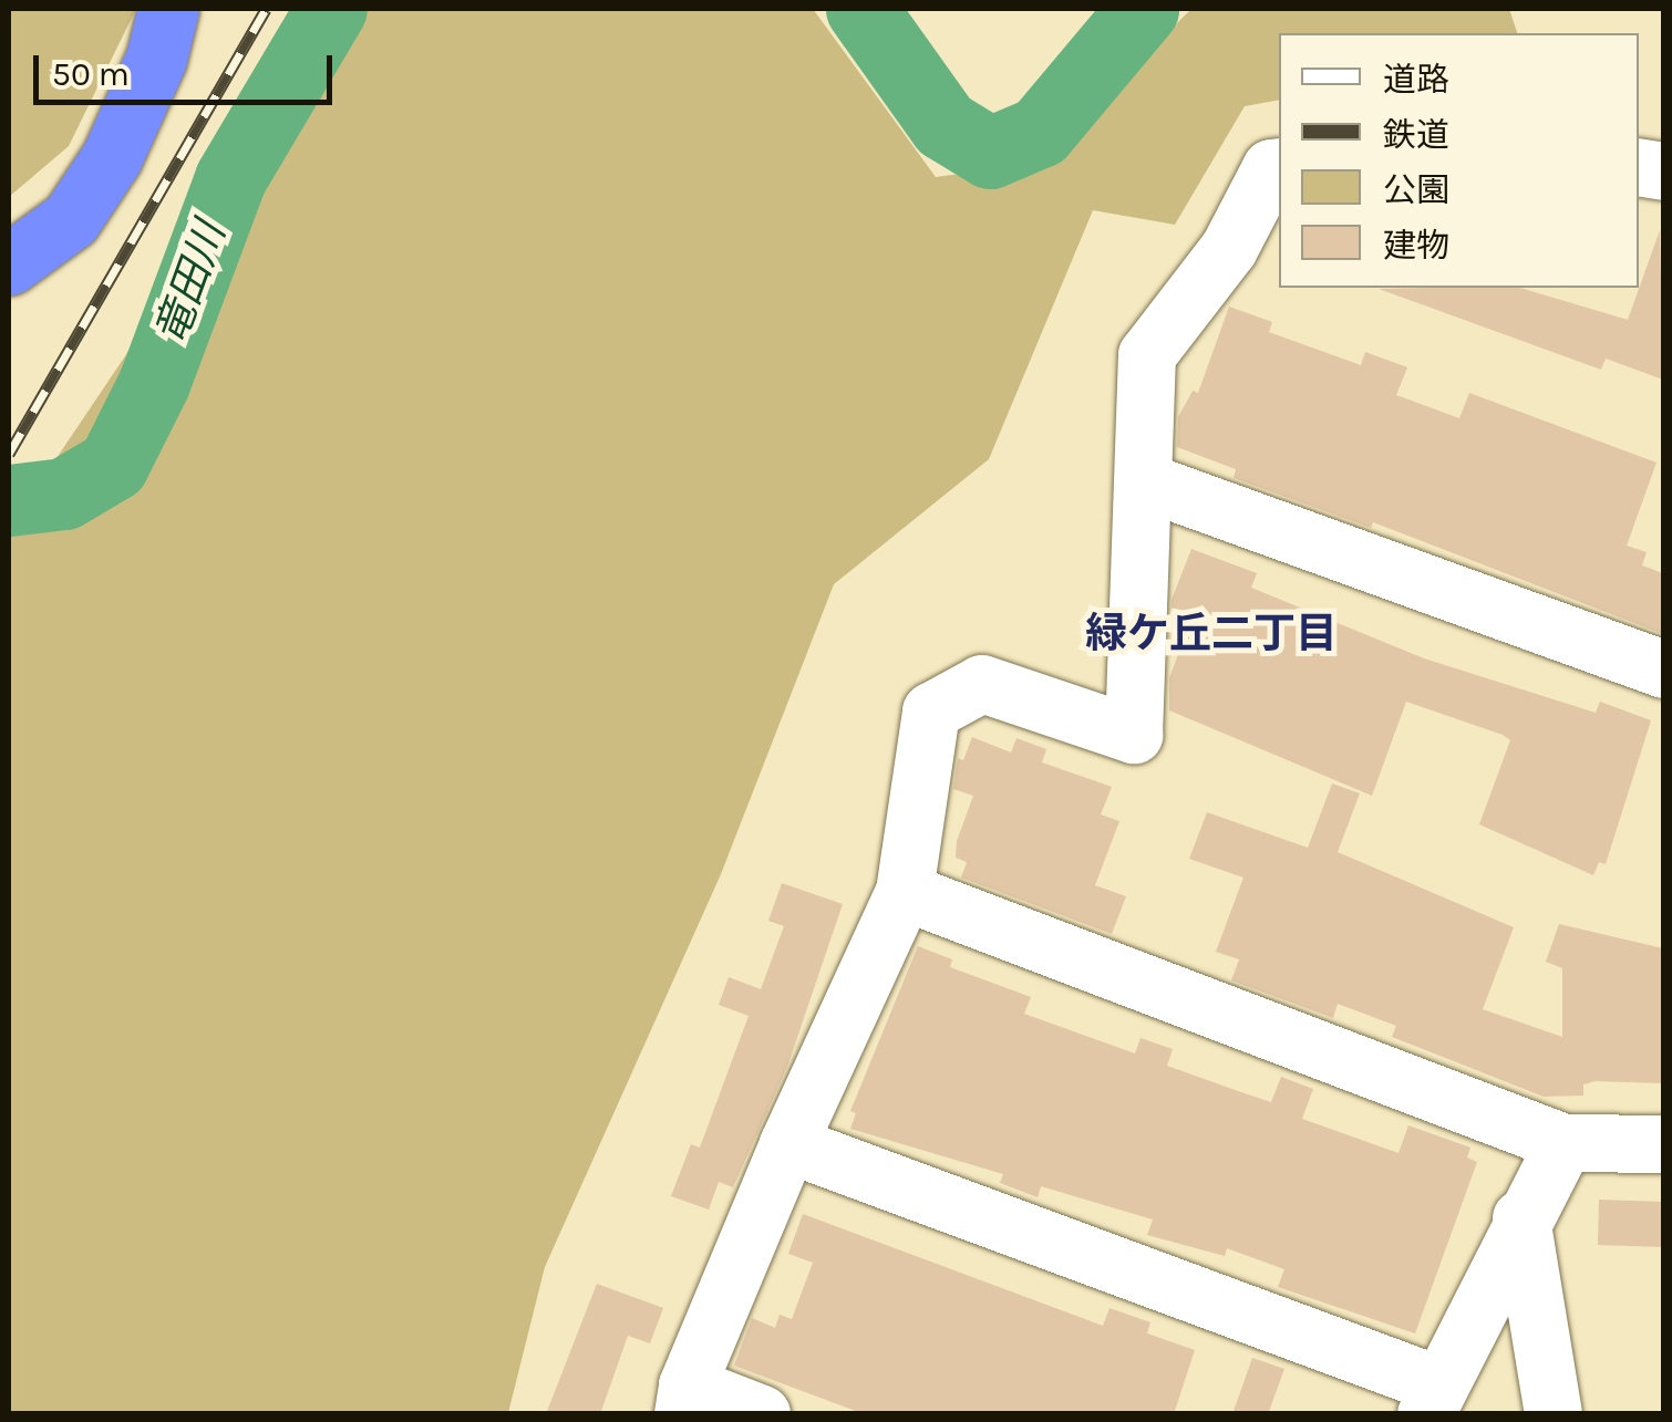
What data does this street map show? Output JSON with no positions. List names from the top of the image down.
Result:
{
  "districts": ["緑ケ丘二丁目"],
  "water": ["竜田川"],
  "legend": [
    "道路",
    "鉄道",
    "公園",
    "建物"
  ],
  "scale_bar": "50 m"
}
